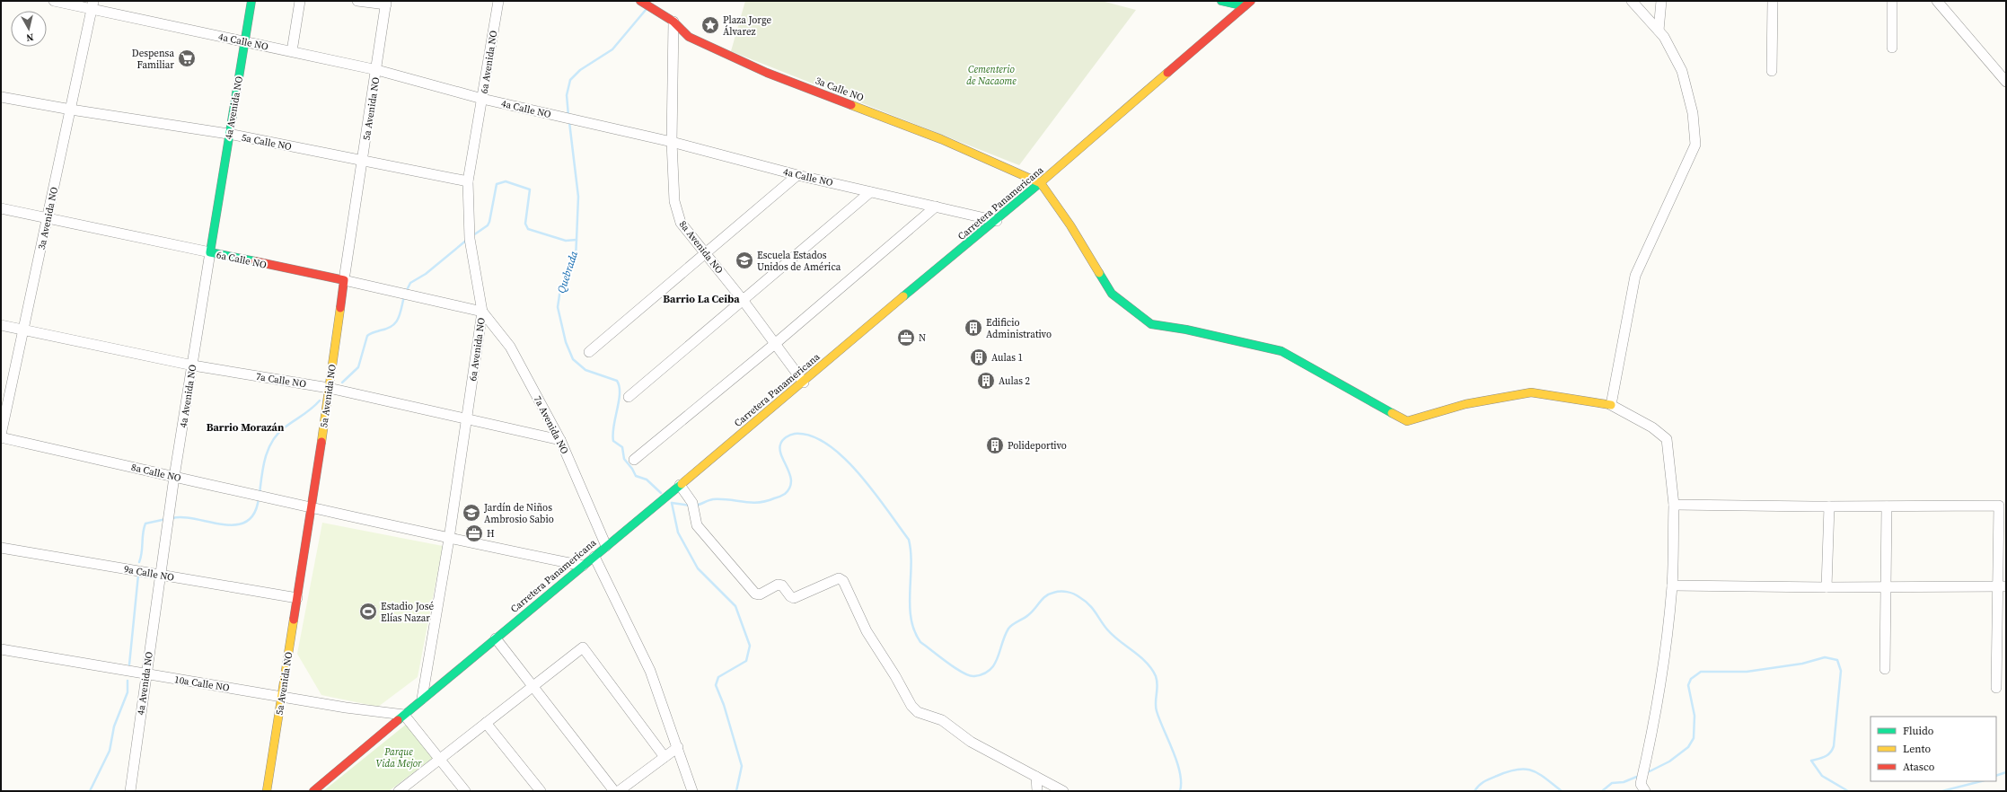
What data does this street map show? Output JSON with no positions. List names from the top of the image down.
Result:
{
  "streets": {
    "main road": [
      "3a Calle NO",
      "4a Avenida NO",
      "5a Avenida NO",
      "Carretera Panamericana",
      "6a Calle NO"
    ],
    "street": [
      "4a Calle NO",
      "6a Avenida NO",
      "5a Calle NO",
      "3a Avenida NO",
      "8a Avenida NO",
      "7a Calle NO",
      "7a Avenida NO",
      "8a Calle NO",
      "9a Calle NO",
      "10a Calle NO"
    ]
  },
  "crossings": [
    ["4a Calle NO", "6a Avenida NO"],
    ["4a Calle NO", "4a Avenida NO"],
    ["4a Calle NO", "5a Avenida NO"],
    ["4a Calle NO", "Carretera Panamericana"],
    ["4a Calle NO", "3a Avenida NO"],
    ["4a Calle NO", "8a Avenida NO"],
    ["6a Avenida NO", "5a Calle NO"],
    ["6a Avenida NO", "Carretera Panamericana"],
    ["6a Avenida NO", "6a Calle NO"],
    ["6a Avenida NO", "7a Calle NO"],
    ["6a Avenida NO", "7a Avenida NO"],
    ["6a Avenida NO", "8a Calle NO"],
    ["3a Calle NO", "Carretera Panamericana"],
    ["3a Calle NO", "8a Avenida NO"],
    ["4a Avenida NO", "5a Calle NO"],
    ["4a Avenida NO", "6a Calle NO"],
    ["4a Avenida NO", "7a Calle NO"],
    ["4a Avenida NO", "8a Calle NO"],
    ["4a Avenida NO", "9a Calle NO"],
    ["4a Avenida NO", "10a Calle NO"],
    ["5a Avenida NO", "5a Calle NO"],
    ["5a Avenida NO", "6a Calle NO"],
    ["5a Avenida NO", "7a Calle NO"],
    ["5a Avenida NO", "8a Calle NO"],
    ["5a Avenida NO", "9a Calle NO"],
    ["5a Avenida NO", "10a Calle NO"],
    ["5a Calle NO", "3a Avenida NO"],
    ["Carretera Panamericana", "8a Avenida NO"],
    ["Carretera Panamericana", "7a Avenida NO"],
    ["Carretera Panamericana", "8a Calle NO"],
    ["Carretera Panamericana", "10a Calle NO"],
    ["3a Avenida NO", "6a Calle NO"],
    ["3a Avenida NO", "7a Calle NO"],
    ["6a Calle NO", "7a Avenida NO"],
    ["7a Calle NO", "7a Avenida NO"]
  ],
  "districts": ["Barrio La Ceiba", "Barrio Morazán"],
  "water": ["Quebrada"],
  "parks": ["Cementerio de Nacaome", "Parque Vida Mejor"],
  "places": {
    "place": ["Plaza Jorge Álvarez"],
    "supermarket": ["Despensa Familiar"],
    "school or university": ["Escuela Estados Unidos de América", "Jardín de Niños Ambrosio Sabio"],
    "building": [
      "Edificio Administrativo",
      "Aulas 1",
      "Aulas 2",
      "Polideportivo"
    ],
    "office": ["N", "H"],
    "sports": ["Estadio José Elías Nazar"]
  },
  "legend": ["Fluido", "Lento", "Atasco"],
  "north": "bottom"
}
